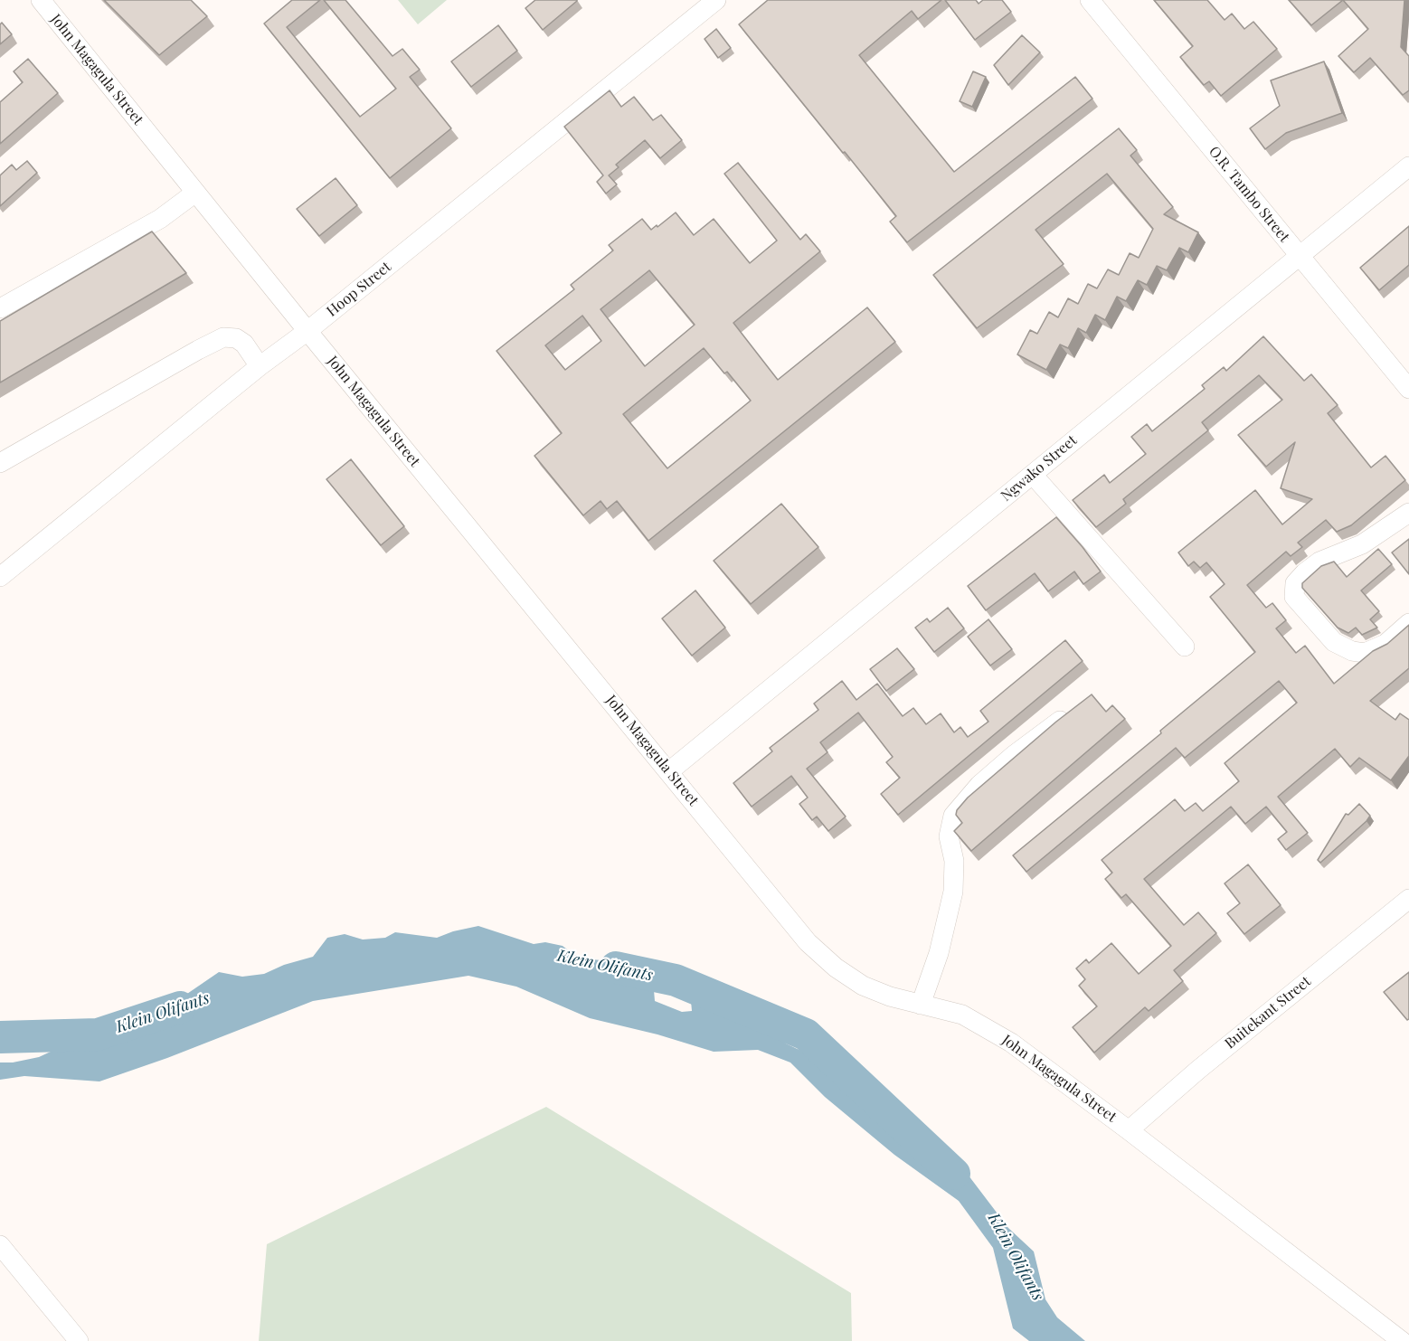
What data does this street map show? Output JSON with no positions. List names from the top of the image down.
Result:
{
  "streets": {
    "street": [
      "John Magagula Street",
      "O.R. Tambo Street",
      "Hoop Street",
      "Ngwako Street",
      "Buitekant Street"
    ]
  },
  "crossings": [
    ["John Magagula Street", "Hoop Street"],
    ["John Magagula Street", "Ngwako Street"],
    ["John Magagula Street", "Buitekant Street"],
    ["O.R. Tambo Street", "Ngwako Street"]
  ],
  "water": ["Klein Olifants"]
}
